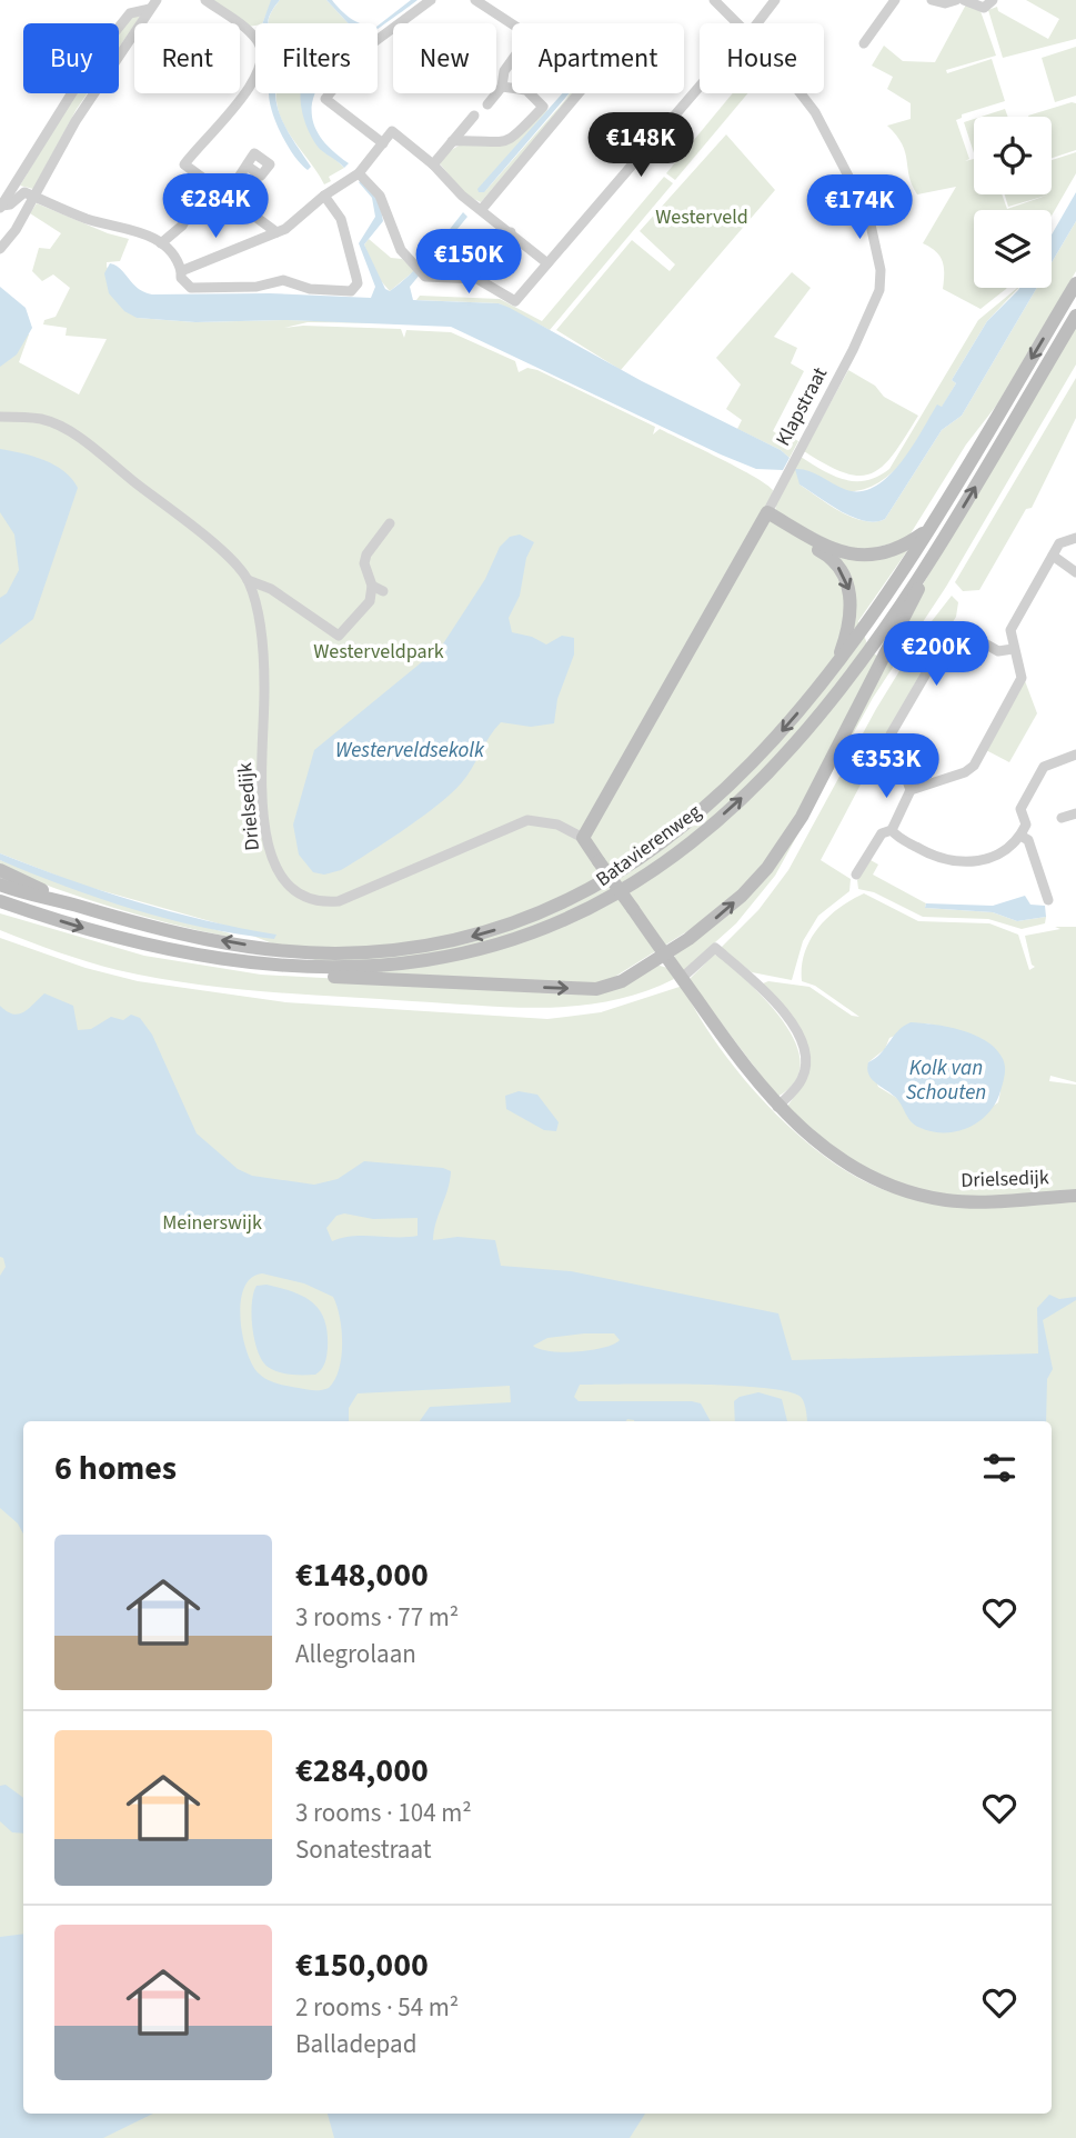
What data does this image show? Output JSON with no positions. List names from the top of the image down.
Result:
{
  "streets": {
    "main road": ["Klapstraat", "Drielsedijk", "Batavierenweg"]
  },
  "crossings": [
    ["Klapstraat", "Drielsedijk"]
  ],
  "water": ["Westerveldsekolk", "Kolk van Schouten"],
  "parks": ["Westerveld", "Westerveldpark", "Meinerswijk"],
  "page": {
    "chip": [
      "Buy",
      "Rent",
      "Filters",
      "New",
      "Apartment",
      "House"
    ],
    "price": [
      "€148K",
      "€284K",
      "€174K",
      "€150K",
      "€200K",
      "€353K"
    ],
    "heading": "6 homes",
    "list": [
      {
        "name": "€148,000",
        "note": "3 rooms · 77 m² · Allegrolaan"
      },
      {
        "name": "€284,000",
        "note": "3 rooms · 104 m² · Sonatestraat"
      },
      {
        "name": "€150,000",
        "note": "2 rooms · 54 m² · Balladepad"
      }
    ]
  }
}
